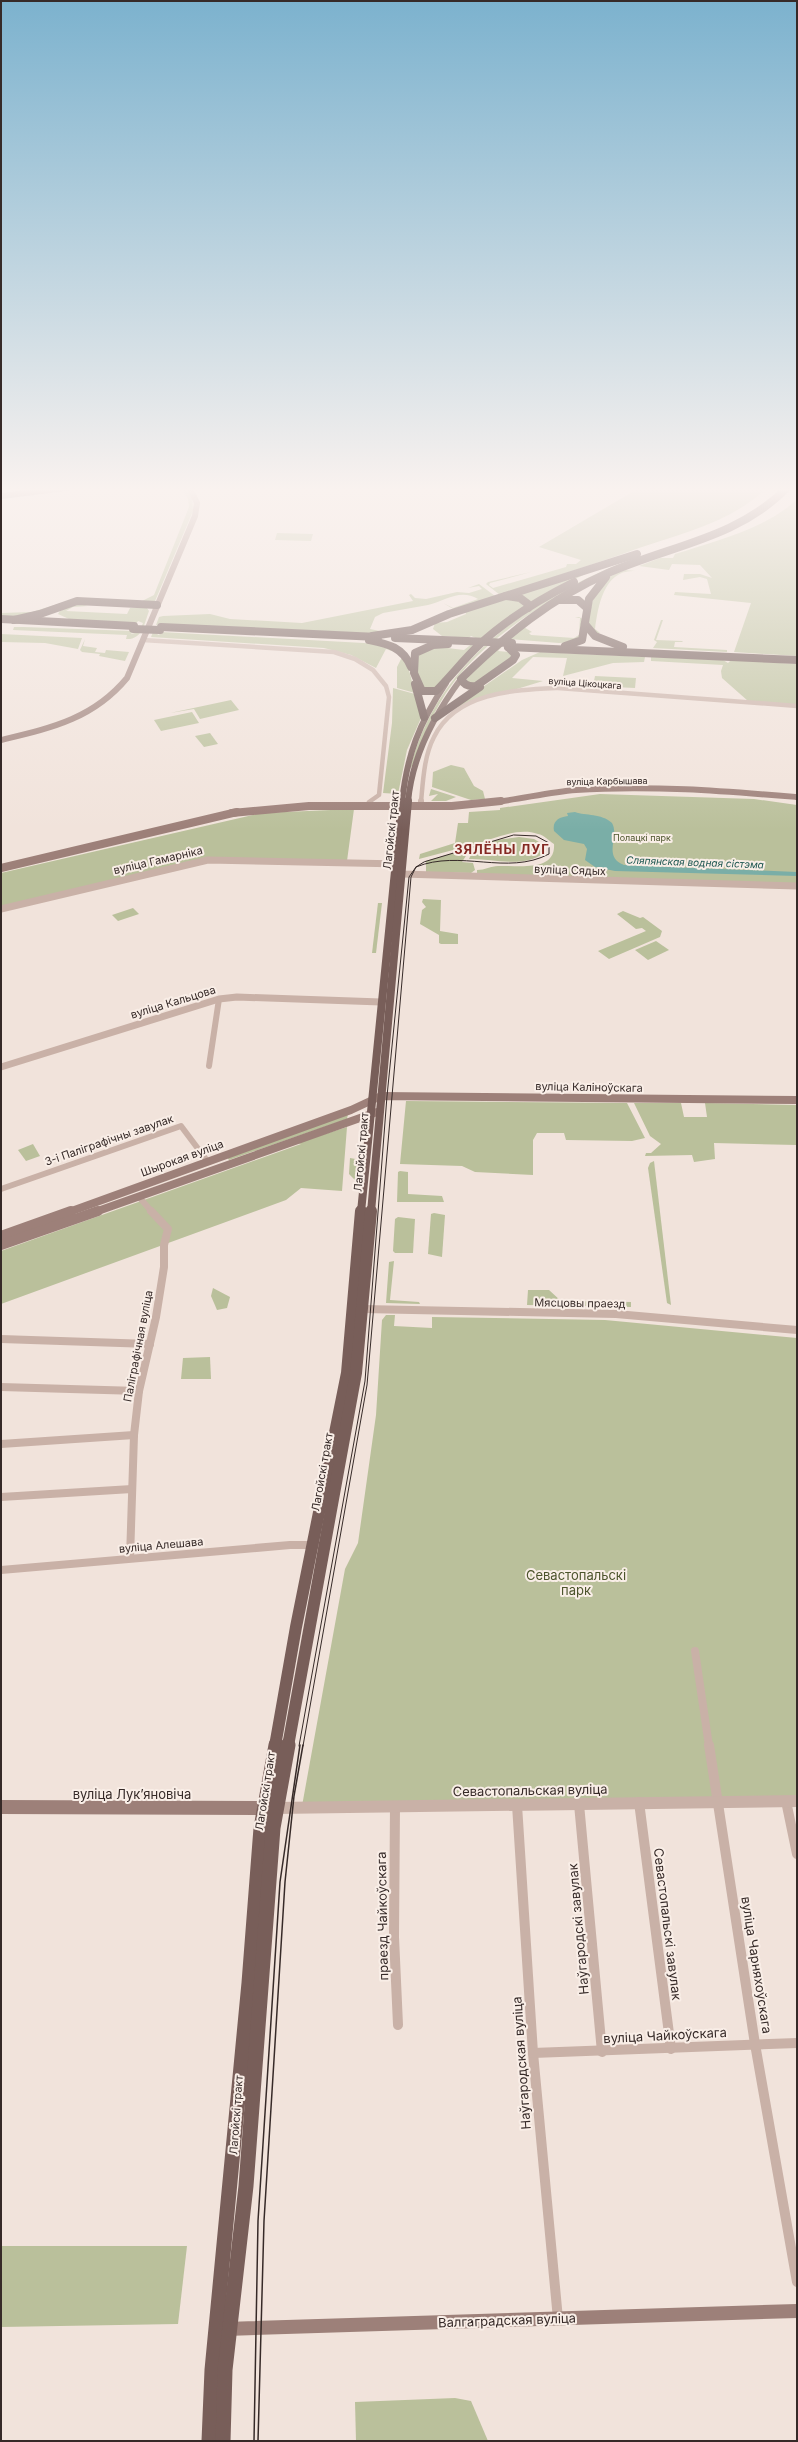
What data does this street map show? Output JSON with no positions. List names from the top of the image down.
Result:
{
  "streets": {
    "highway": ["Лагойскі тракт"],
    "main road": [
      "вуліца Карбышава",
      "вуліца Каліноўскага",
      "Шырокая вуліца",
      "вуліца Лукʼяновіча",
      "Валгаградская вуліца"
    ],
    "street": [
      "вуліца Цікоцкага",
      "вуліца Гамарніка",
      "вуліца Сядых",
      "вуліца Кальцова",
      "3-і Паліграфічны завулак",
      "Мясцовы праезд",
      "Паліграфічная вуліца",
      "вуліца Алешава",
      "Севастопальская вуліца",
      "праезд Чайкоўскага",
      "Севастопальскі завулак",
      "Наўгародскі завулак",
      "вуліца Чарняхоўскага",
      "вуліца Чайкоўскага",
      "Наўгародская вуліца"
    ]
  },
  "crossings": [
    ["вуліца Цікоцкага", "вуліца Карбышава"],
    ["Лагойскі тракт", "вуліца Гамарніка"],
    ["Лагойскі тракт", "вуліца Сядых"],
    ["Лагойскі тракт", "вуліца Кальцова"],
    ["Лагойскі тракт", "вуліца Каліноўскага"],
    ["Лагойскі тракт", "Шырокая вуліца"],
    ["Лагойскі тракт", "Мясцовы праезд"],
    ["Лагойскі тракт", "вуліца Алешава"],
    ["Лагойскі тракт", "Севастопальская вуліца"],
    ["Лагойскі тракт", "вуліца Лукʼяновіча"],
    ["Лагойскі тракт", "Валгаградская вуліца"],
    ["вуліца Каліноўскага", "Шырокая вуліца"],
    ["3-і Паліграфічны завулак", "Шырокая вуліца"],
    ["Шырокая вуліца", "Паліграфічная вуліца"],
    ["Паліграфічная вуліца", "вуліца Алешава"],
    ["Севастопальская вуліца", "вуліца Лукʼяновіча"],
    ["Севастопальская вуліца", "праезд Чайкоўскага"],
    ["Севастопальская вуліца", "Севастопальскі завулак"],
    ["Севастопальская вуліца", "Наўгародскі завулак"],
    ["Севастопальская вуліца", "вуліца Чарняхоўскага"],
    ["Севастопальская вуліца", "Наўгародская вуліца"],
    ["Севастопальскі завулак", "вуліца Чайкоўскага"],
    ["Наўгародскі завулак", "вуліца Чайкоўскага"],
    ["вуліца Чарняхоўскага", "вуліца Чайкоўскага"],
    ["вуліца Чайкоўскага", "Наўгародская вуліца"],
    ["Наўгародская вуліца", "Валгаградская вуліца"]
  ],
  "districts": ["ЗЯЛЁНЫ ЛУГ"],
  "water": ["Сляпянская водная сістэма"],
  "parks": ["Полацкі парк", "Севастопальскі парк"]
}
